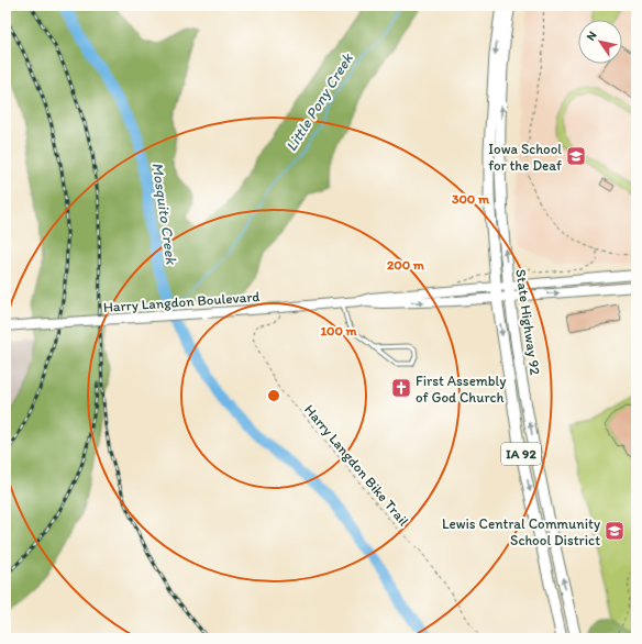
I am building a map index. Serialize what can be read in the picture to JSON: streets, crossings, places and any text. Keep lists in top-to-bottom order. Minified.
{"streets":{"main road":["Harry Langdon Boulevard","State Highway 92","IA 92"],"path":["Harry Langdon Bike Trail"]},"crossings":[["Harry Langdon Boulevard","State Highway 92"],["Harry Langdon Boulevard","Harry Langdon Bike Trail"]],"water":["Little Pony Creek","Mosquito Creek"],"places":{"school or university":["Iowa School for the Deaf","Lewis Central Community School District"],"church":["First Assembly of God Church"]},"north":"top left","rings":["300 m","200 m","100 m"]}
